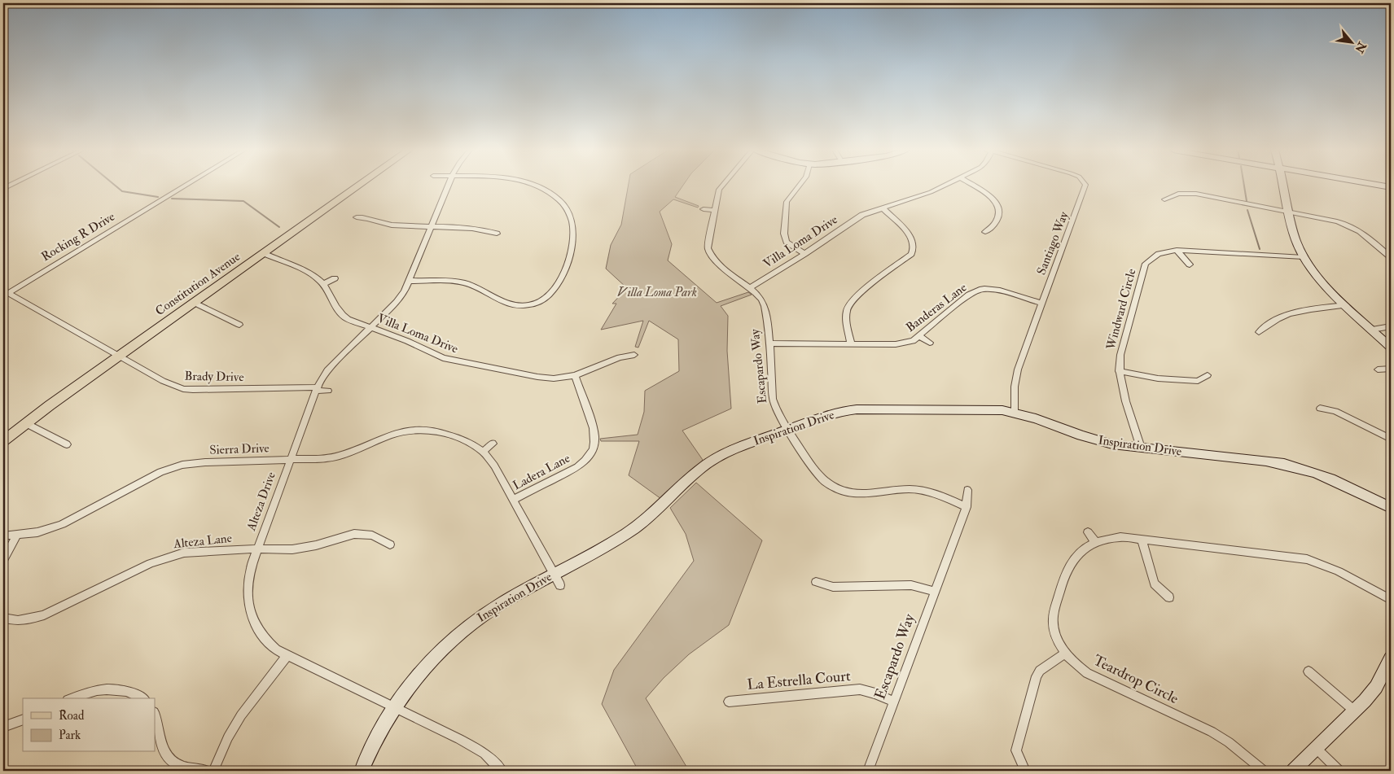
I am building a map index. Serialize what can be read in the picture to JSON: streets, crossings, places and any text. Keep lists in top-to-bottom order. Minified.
{"streets":{"main road":["Constitution Avenue"],"street":["Rocking R Drive","Villa Loma Drive","Santiago Way","Banderas Lane","Windward Circle","Escapardo Way","Brady Drive","Inspiration Drive","Sierra Drive","Ladera Lane","Alteza Drive","Alteza Lane","Teardrop Circle","La Estrella Court"]},"crossings":[["Villa Loma Drive","Constitution Avenue"],["Villa Loma Drive","Escapardo Way"],["Villa Loma Drive","Ladera Lane"],["Villa Loma Drive","Alteza Drive"],["Santiago Way","Banderas Lane"],["Santiago Way","Inspiration Drive"],["Constitution Avenue","Brady Drive"],["Banderas Lane","Escapardo Way"],["Windward Circle","Inspiration Drive"],["Escapardo Way","Inspiration Drive"],["Escapardo Way","La Estrella Court"],["Brady Drive","Alteza Drive"],["Inspiration Drive","Sierra Drive"],["Inspiration Drive","Alteza Drive"],["Sierra Drive","Ladera Lane"],["Sierra Drive","Alteza Drive"],["Alteza Drive","Alteza Lane"]],"parks":["Villa Loma Park"],"legend":["Road","Park"],"north":"bottom right"}
